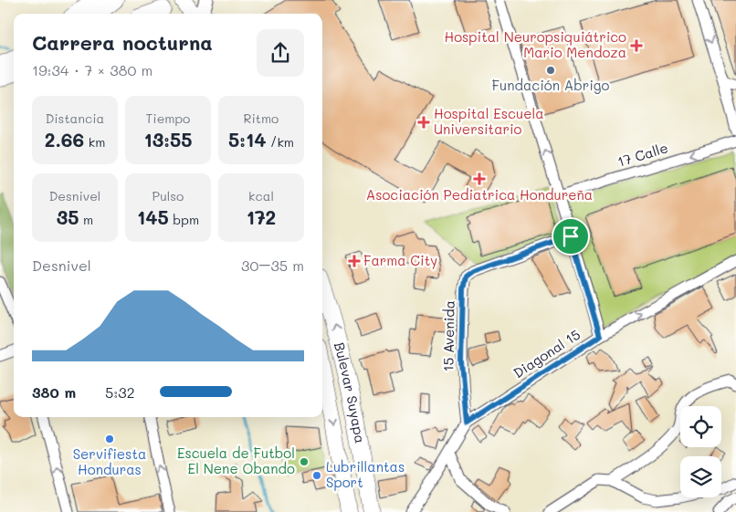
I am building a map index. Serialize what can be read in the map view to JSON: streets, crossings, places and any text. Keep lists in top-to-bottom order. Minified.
{"streets":{"main road":["Bulevar Suyapa"],"street":["17 Calle","15 Avenida","Diagonal 15"]},"crossings":[["15 Avenida","Diagonal 15"]],"one_way":["17 Calle","Diagonal 15"],"places":{"health":["Hospital Neuropsiquiátrico Mario Mendoza","Hospital Escuela Universitario","Asociación Pediatrica Hondureña","Farma City"],"other":["Fundación Abrigo","Servifiesta Honduras","Escuela de Futbol El Nene Obando","Lubrillantas Sport"]},"page":{"heading":["Carrera nocturna","19:34 · 7 × 380 m"],"stats":[["Distancia","2.66 km"],["Tiempo","13:55"],["Ritmo","5:14 /km"],["Desnivel","35 m"],["Pulso","145 bpm"],["kcal","172"]],"chart":["Desnivel","30–35 m"],"list":[{"name":"380 m","note":"5:32"}]}}
